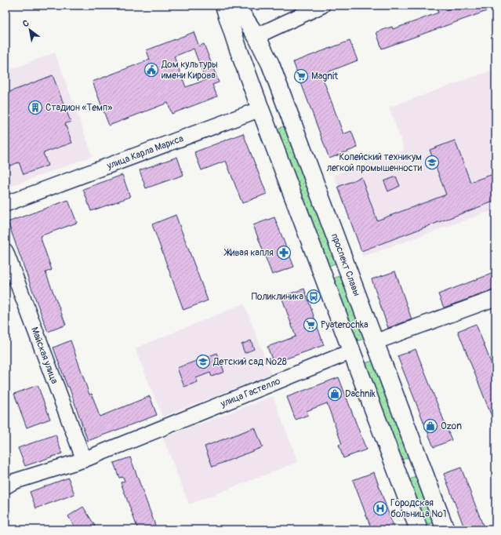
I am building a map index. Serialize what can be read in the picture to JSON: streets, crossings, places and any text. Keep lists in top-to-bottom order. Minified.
{"streets":{"main road":["улица Карла Маркса","проспект Славы","улица Гастелло"],"street":["Майская улица"]},"crossings":[["улица Карла Маркса","проспект Славы"],["проспект Славы","улица Гастелло"],["Майская улица","улица Гастелло"]],"places":{"public building":["Дом культуры имени Кирова"],"supermarket":["Magnit","Pyaterochka"],"building":["Стадион «Темп»"],"school or university":["Копейский техникум легкой промышенности","Детский сад №28"],"pharmacy":["Живая капля"],"bus stop":["Поликлиника"],"shop":["Dachnik","Ozon"],"hospital":["Городская больница №1"]},"north":"top left"}
